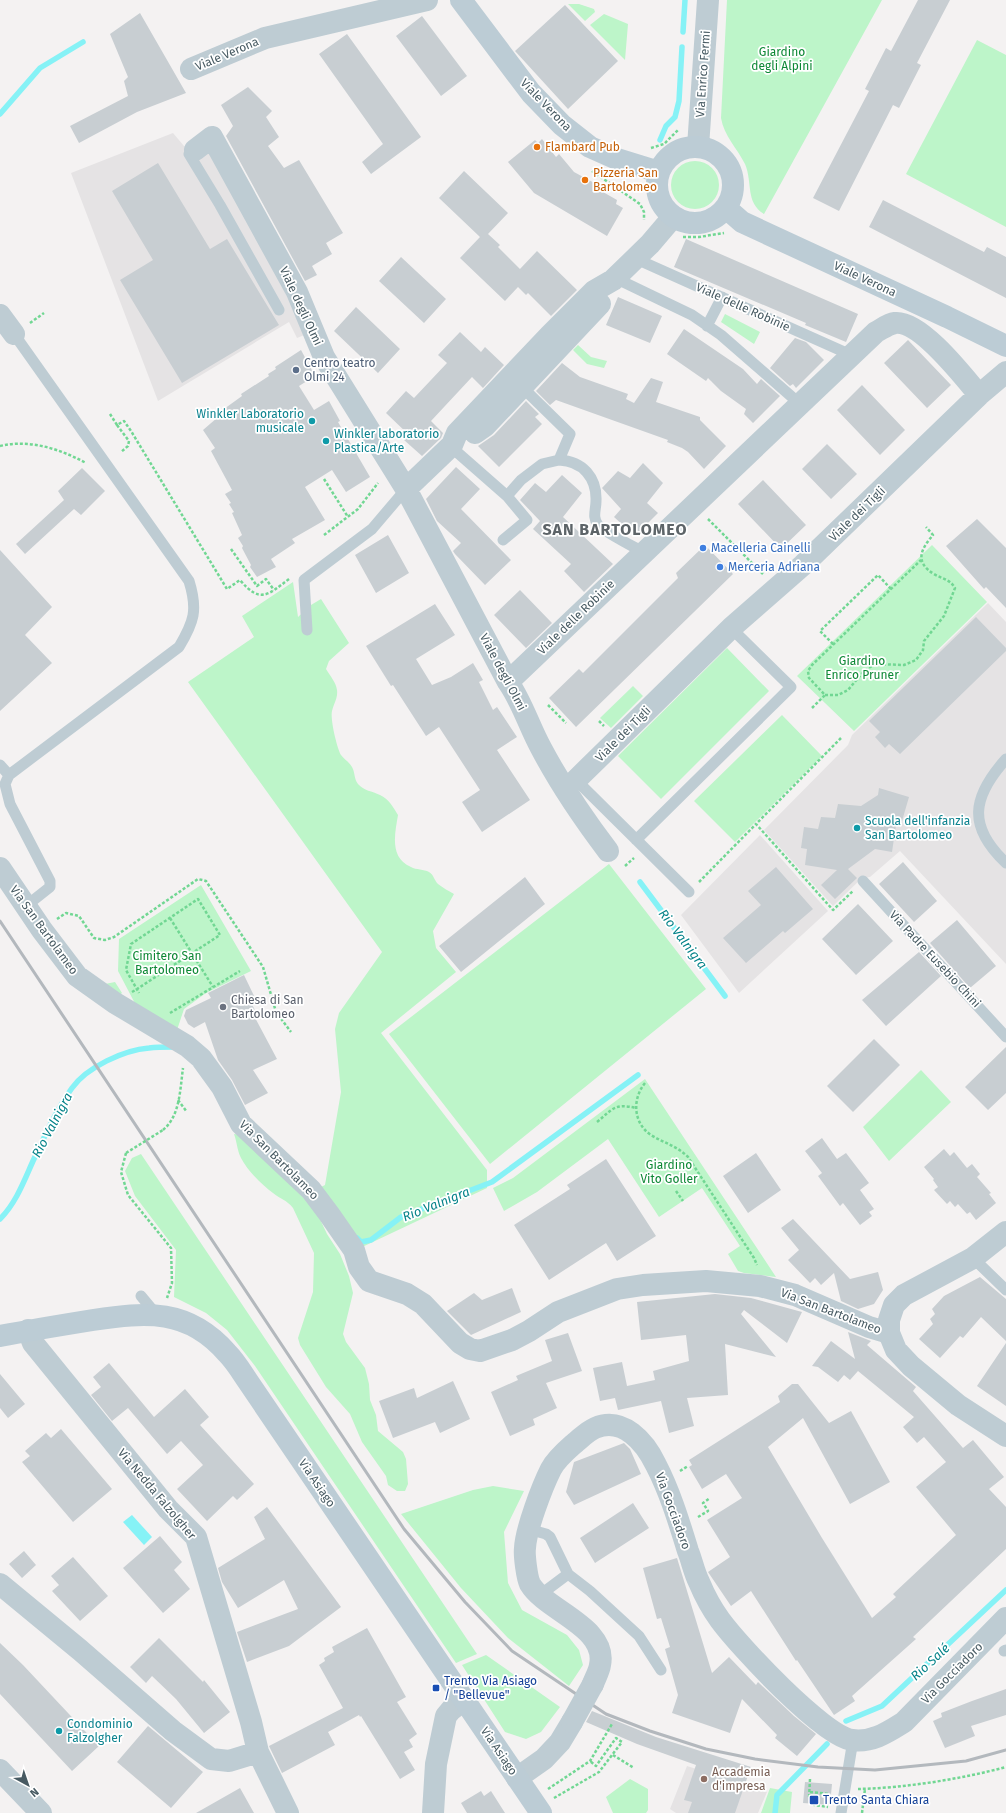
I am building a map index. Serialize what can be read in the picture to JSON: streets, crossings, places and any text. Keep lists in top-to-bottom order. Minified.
{"streets":{"main road":["Viale Verona","Via Asiago"],"street":["Via Enrico Fermi","Viale degli Olmi","Viale delle Robinie","Viale dei Tigli","Via San Bartolameo","Via Nedda Falzolgher","Via Gocciadoro"],"lane":["Via Padre Eusebio Chini"]},"crossings":[["Viale Verona","Via Enrico Fermi"],["Viale degli Olmi","Viale delle Robinie"],["Viale delle Robinie","Viale dei Tigli"],["Via Asiago","Via Nedda Falzolgher"],["Via Asiago","Via Gocciadoro"]],"districts":["SAN BARTOLOMEO"],"water":["Rio Valnigra","Rio Salé"],"parks":["Giardino degli Alpini","Giardino Enrico Pruner","Cimitero San Bartolomeo","Giardino Vito Goller"],"places":{"other":["Flambard Pub","Pizzeria San Bartolomeo","Centro teatro Olmi 24","Winkler Laboratorio musicale","Winkler laboratorio Plastica/Arte","Macelleria Cainelli","Merceria Adriana","Scuola dell'infanzia San Bartolomeo","Chiesa di San Bartolomeo","Condominio Falzolgher","Accademia d'impresa"],"transit":["Trento Via Asiago / \"Bellevue\"","Trento Santa Chiara"]},"north":"bottom right"}
